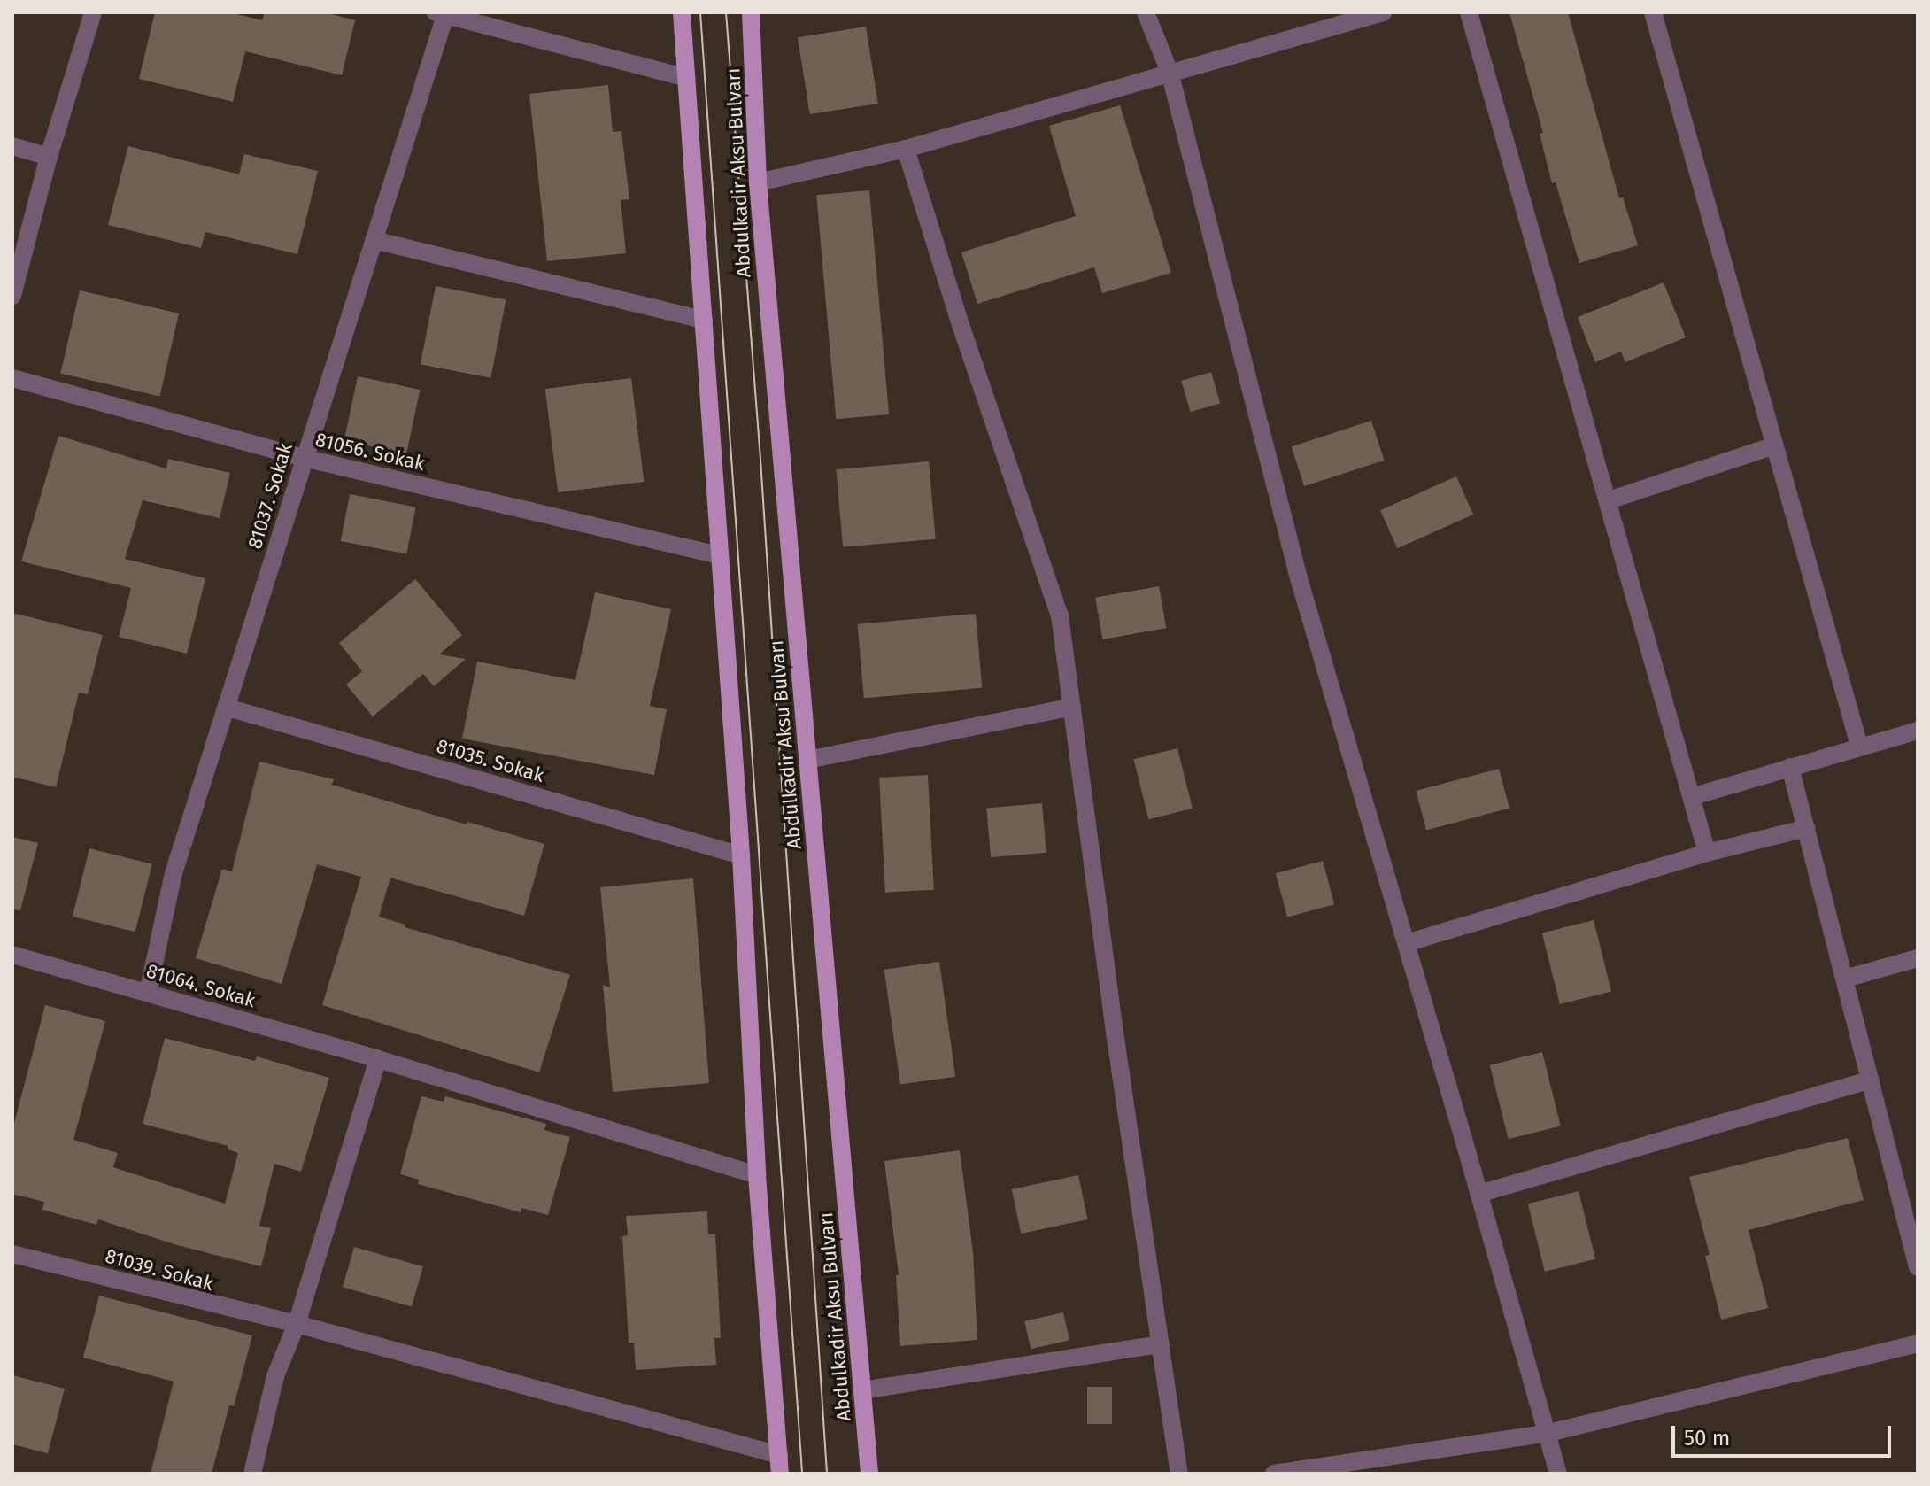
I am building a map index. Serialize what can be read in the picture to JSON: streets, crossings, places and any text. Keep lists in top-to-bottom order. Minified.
{"streets":{"main road":["Abdulkadir Aksu Bulvarı"],"street":["81056. Sokak","81037. Sokak","81035. Sokak","81064. Sokak","81039. Sokak"]},"crossings":[["81056. Sokak","81037. Sokak"],["81037. Sokak","81035. Sokak"],["81037. Sokak","81064. Sokak"]],"scale_bar":"50 m"}
